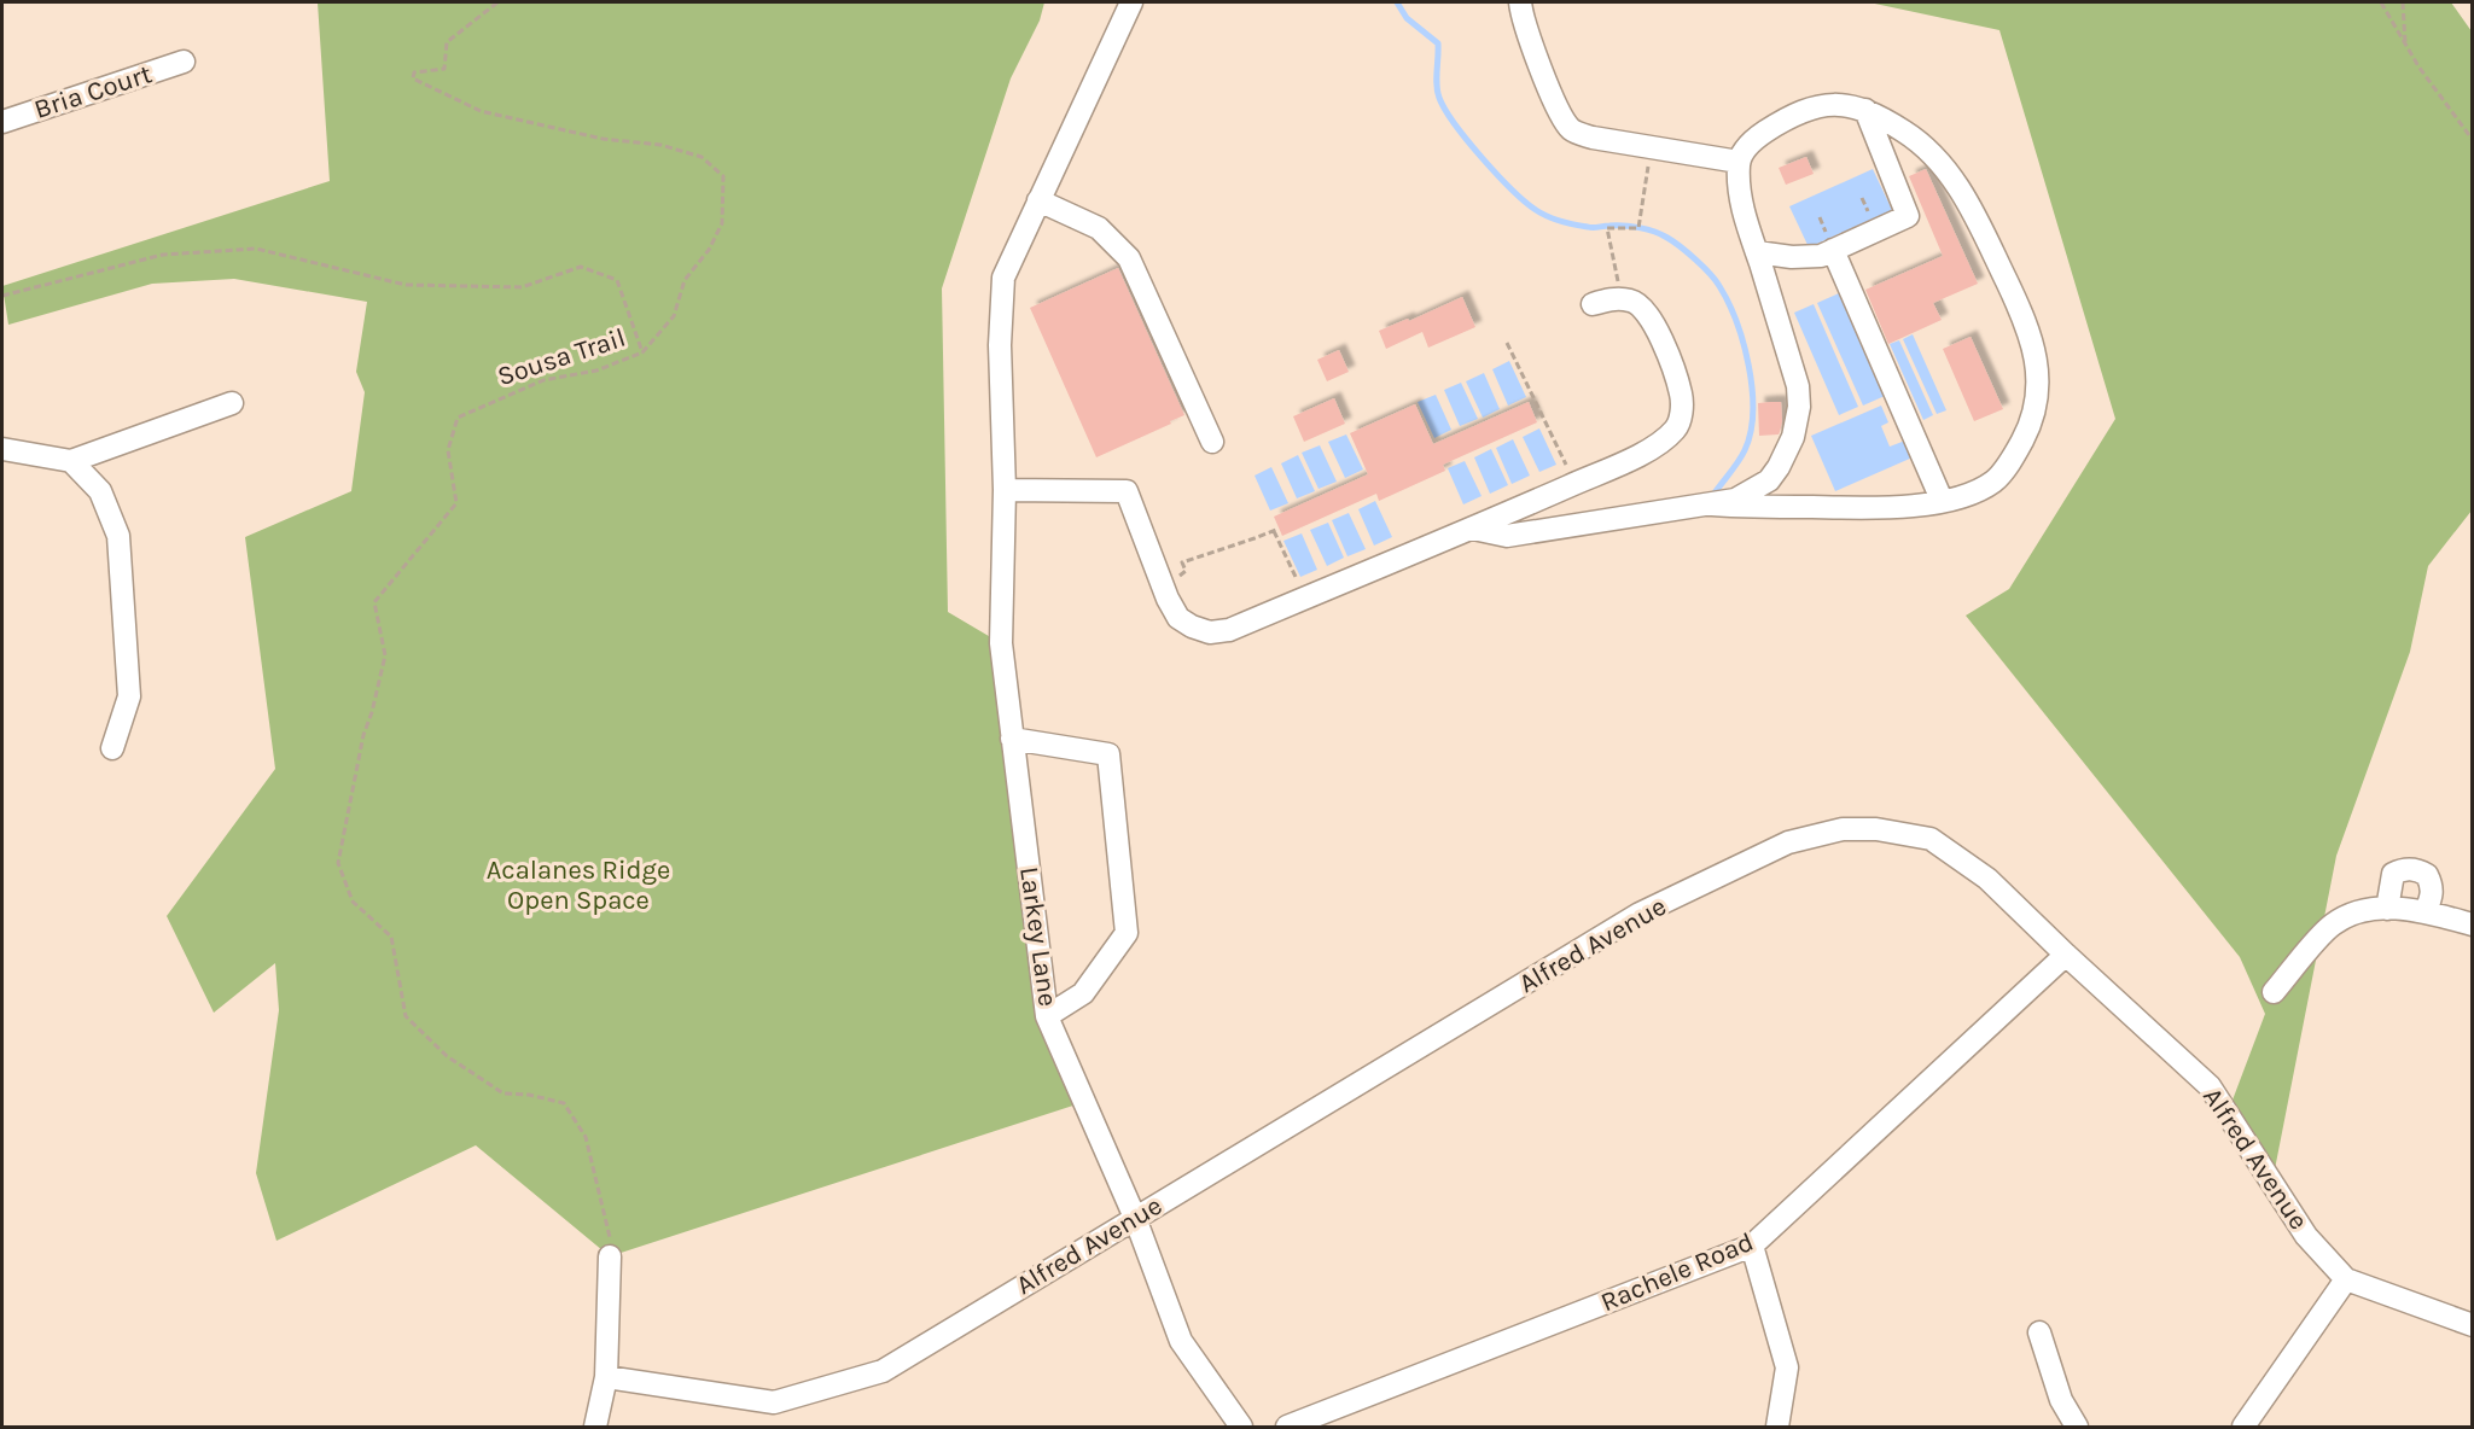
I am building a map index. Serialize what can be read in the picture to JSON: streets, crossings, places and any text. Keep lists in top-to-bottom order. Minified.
{"streets":{"street":["Bria Court","Larkey Lane","Alfred Avenue","Rachele Road"],"path":["Sousa Trail"]},"crossings":[["Larkey Lane","Alfred Avenue"],["Alfred Avenue","Rachele Road"]],"parks":["Acalanes Ridge Open Space"]}
